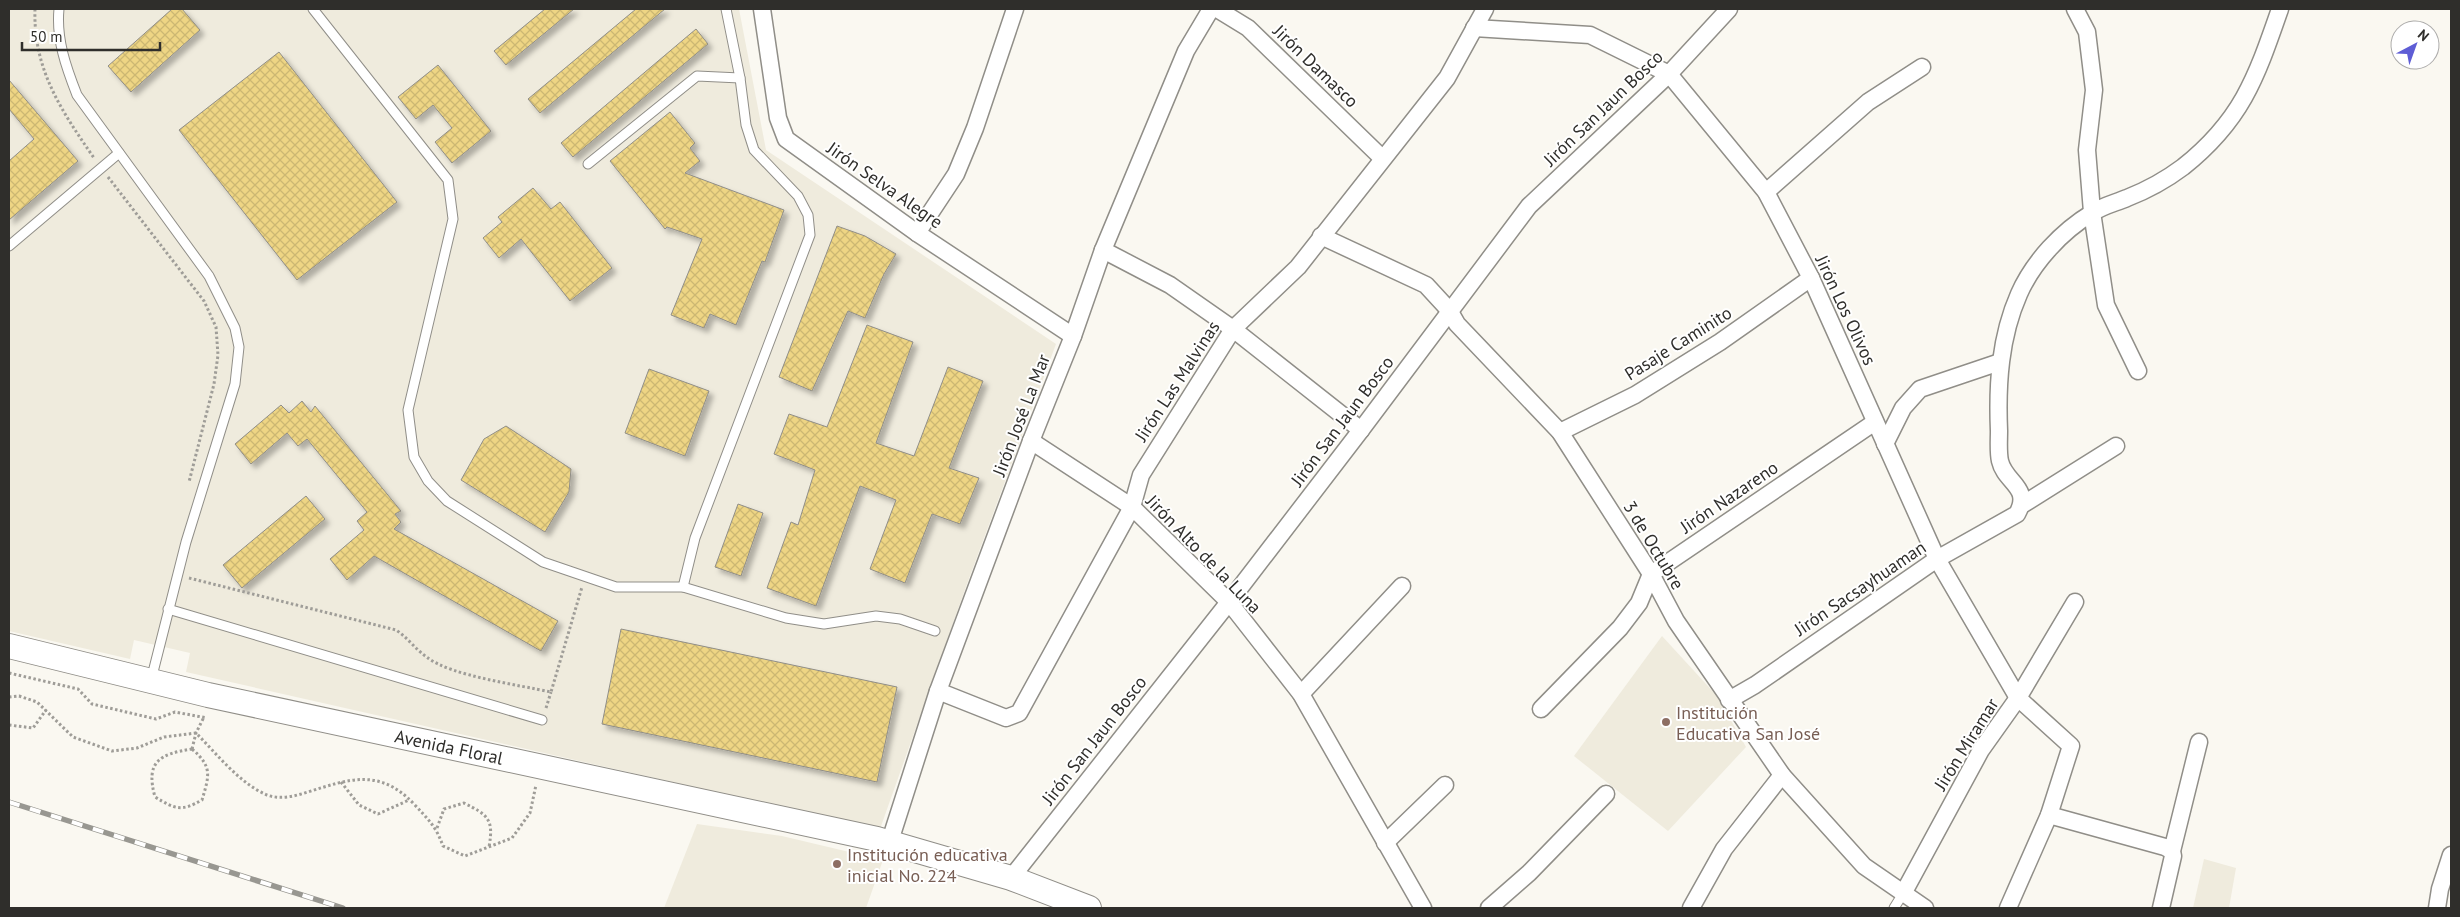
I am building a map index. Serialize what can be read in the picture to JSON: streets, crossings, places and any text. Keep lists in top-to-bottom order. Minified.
{"streets":{"street":["Jirón Damasco","Jirón San Jaun Bosco","Jirón Selva Alegre","Jirón Los Olivos","Pasaje Caminito","Jirón Las Malvinas","Jirón José La Mar","Jirón Nazareno","3 de Octubre","Jirón Alto de la Luna","Jirón Sacsayhuaman","Jirón Miramar","Avenida Floral"]},"crossings":[["Jirón Damasco","Jirón Las Malvinas"],["Jirón San Jaun Bosco","Jirón Los Olivos"],["Jirón San Jaun Bosco","3 de Octubre"],["Jirón San Jaun Bosco","Jirón Alto de la Luna"],["Jirón San Jaun Bosco","Avenida Floral"],["Jirón Selva Alegre","Jirón José La Mar"],["Jirón Los Olivos","Pasaje Caminito"],["Jirón Los Olivos","Jirón Las Malvinas"],["Jirón Los Olivos","Jirón Nazareno"],["Jirón Los Olivos","Jirón Sacsayhuaman"],["Jirón Los Olivos","Jirón Miramar"],["Pasaje Caminito","3 de Octubre"],["Jirón Las Malvinas","Jirón José La Mar"],["Jirón Las Malvinas","3 de Octubre"],["Jirón Las Malvinas","Jirón Alto de la Luna"],["Jirón José La Mar","Jirón Alto de la Luna"],["Jirón José La Mar","Avenida Floral"],["Jirón Nazareno","3 de Octubre"],["3 de Octubre","Jirón Sacsayhuaman"],["3 de Octubre","Jirón Miramar"]],"places":["Institución Educativa San José","Institución educativa inicial No. 224"],"scale_bar":"50 m","north":"top right"}
